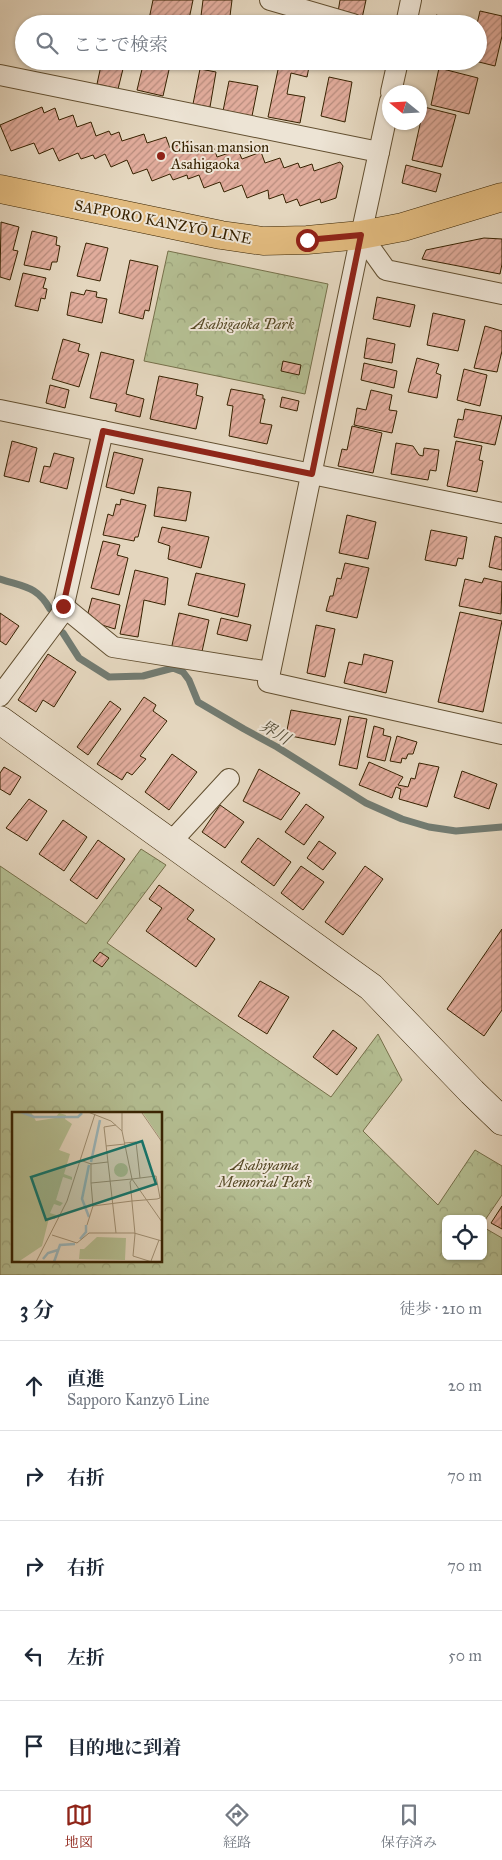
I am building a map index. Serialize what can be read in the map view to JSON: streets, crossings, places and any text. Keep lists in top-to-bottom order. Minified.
{"streets":{"main road":["SAPPORO KANZYŌ LINE"]},"water":["界川"],"parks":["Asahigaoka Park","Asahiyama Memorial Park"],"places":["Chisan mansion Asahigaoka"],"north":"left","page":{"search":"ここで検索","heading":["3 分","徒歩 · 210 m"],"list":[["直進","Sapporo Kanzyō Line","20 m"],["右折","70 m"],["右折","70 m"],["左折","50 m"],"目的地に到着"],"nav":["地図","経路","保存済み"]}}
